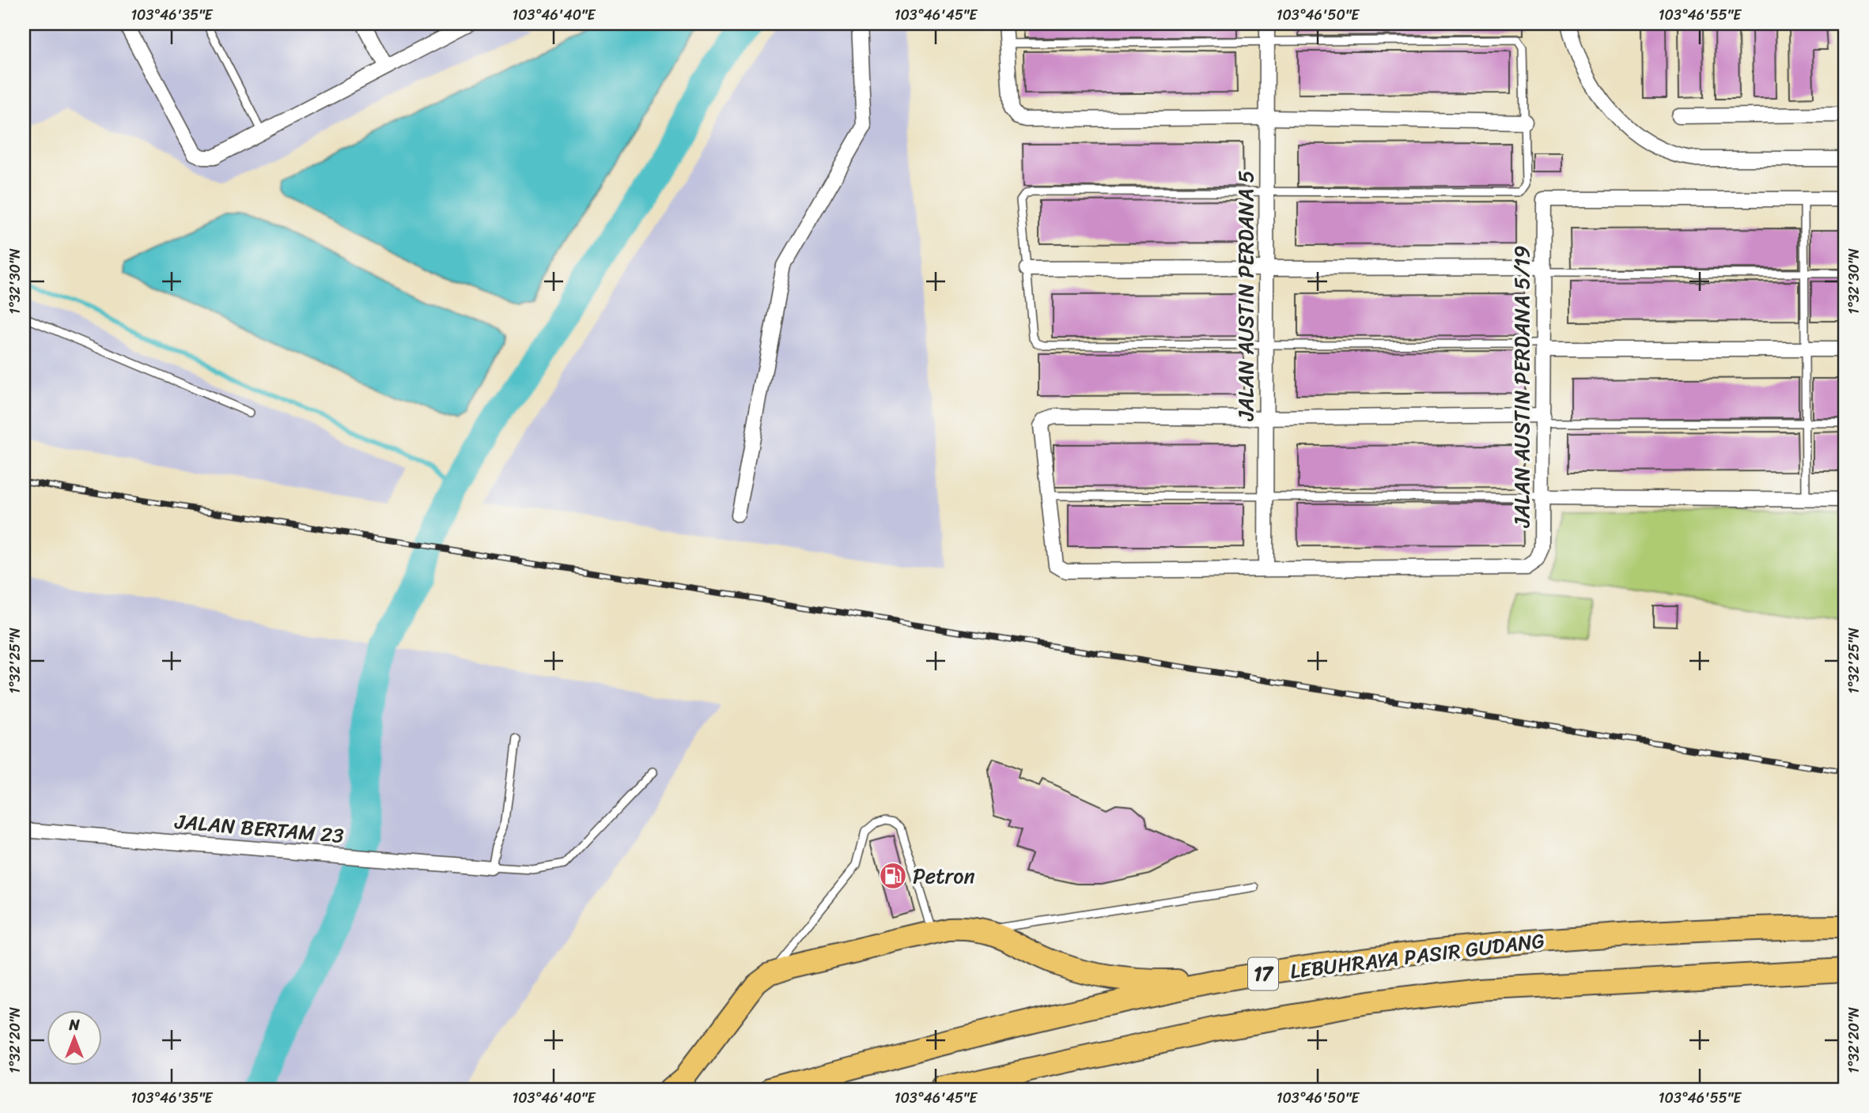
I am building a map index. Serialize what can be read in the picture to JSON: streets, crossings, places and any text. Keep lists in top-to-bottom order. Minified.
{"streets":{"highway":["LEBUHRAYA PASIR GUDANG","17"],"street":["JALAN AUSTIN PERDANA 5","JALAN AUSTIN PERDANA 5/19","JALAN BERTAM 23"]},"crossings":[["JALAN AUSTIN PERDANA 5","JALAN AUSTIN PERDANA 5/19"]],"places":{"fuel station":["Petron"]},"north":"top","coordinates":["103°46'35\"E","103°46'40\"E","103°46'45\"E","103°46'50\"E","103°46'55\"E","1°32'30\"N","1°32'25\"N","1°32'20\"N"]}
